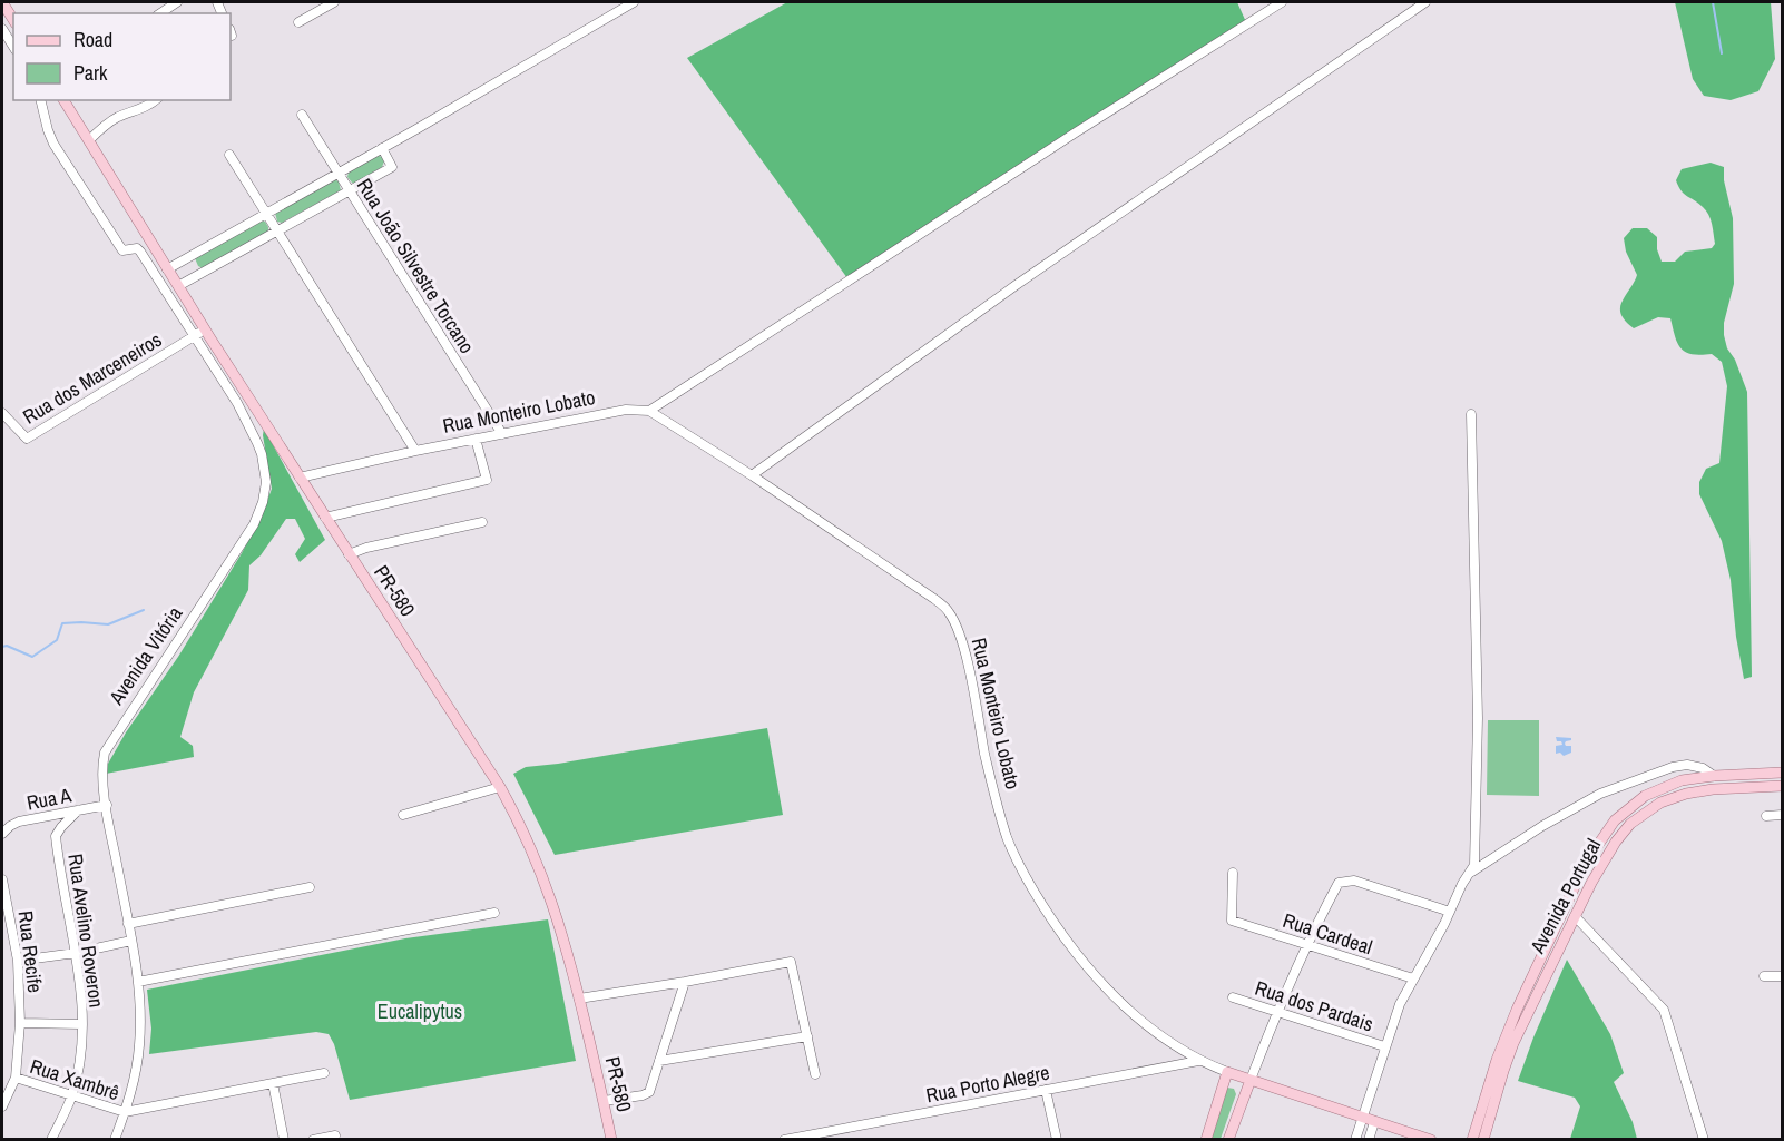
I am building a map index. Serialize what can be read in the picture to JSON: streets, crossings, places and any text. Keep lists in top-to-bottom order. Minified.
{"streets":{"main road":["Rua Monteiro Lobato","PR-580","Avenida Portugal"],"street":["Rua João Silvestre Torcano","Rua dos Marceneiros","Avenida Vitória","Rua A","Rua Avelino Roveron","Rua Cardeal","Rua Recife","Rua dos Pardais","Rua Xambrê","Rua Porto Alegre"]},"crossings":[["Rua João Silvestre Torcano","Rua Monteiro Lobato"],["Rua dos Marceneiros","PR-580"],["Rua dos Marceneiros","Avenida Vitória"],["Rua Monteiro Lobato","PR-580"],["Rua Monteiro Lobato","Rua Porto Alegre"],["Avenida Vitória","Rua A"],["Avenida Vitória","Rua Xambrê"],["Rua A","Rua Avelino Roveron"],["Rua Avelino Roveron","Rua Xambrê"],["Rua Recife","Rua Xambrê"]],"parks":["Eucalipytus"],"legend":["Road","Park"]}
